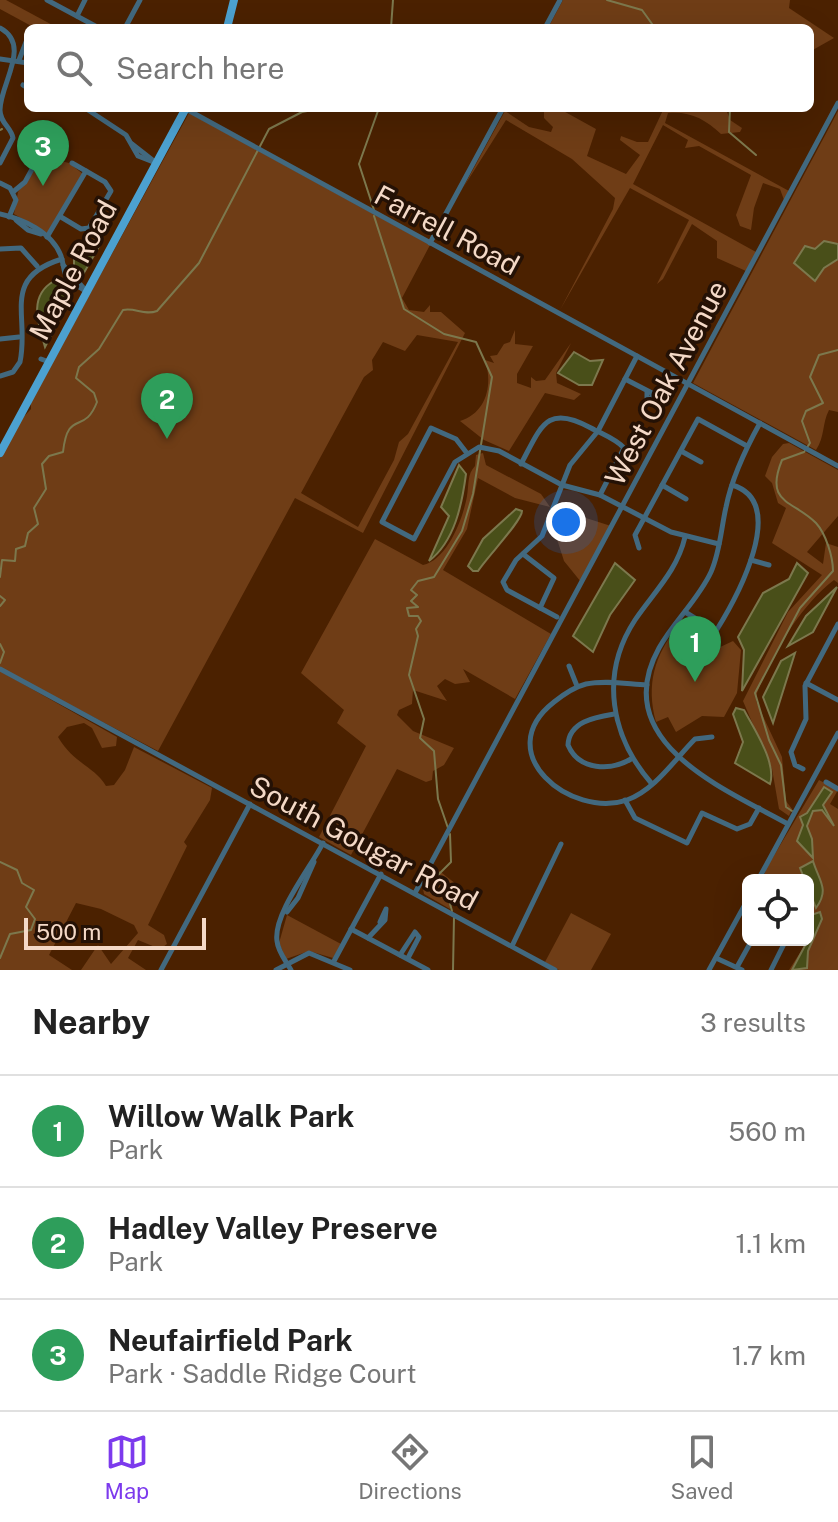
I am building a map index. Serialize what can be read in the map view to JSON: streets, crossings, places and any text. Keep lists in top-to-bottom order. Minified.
{"streets":{"main road":["Maple Road"],"street":["Farrell Road","West Oak Avenue","South Gougar Road"]},"crossings":[["Farrell Road","West Oak Avenue"],["West Oak Avenue","South Gougar Road"]],"scale_bar":"500 m","page":{"search":"Search here","pins":["3","2","1"],"scale":"500 m","heading":["Nearby","3 results"],"list":[{"mark":"1","name":"Willow Walk Park","note":"Park","value":"560 m"},{"mark":"2","name":"Hadley Valley Preserve","note":"Park","value":"1.1 km"},{"mark":"3","name":"Neufairfield Park","note":"Park · Saddle Ridge Court","value":"1.7 km"}],"nav":["Map","Directions","Saved"]}}
